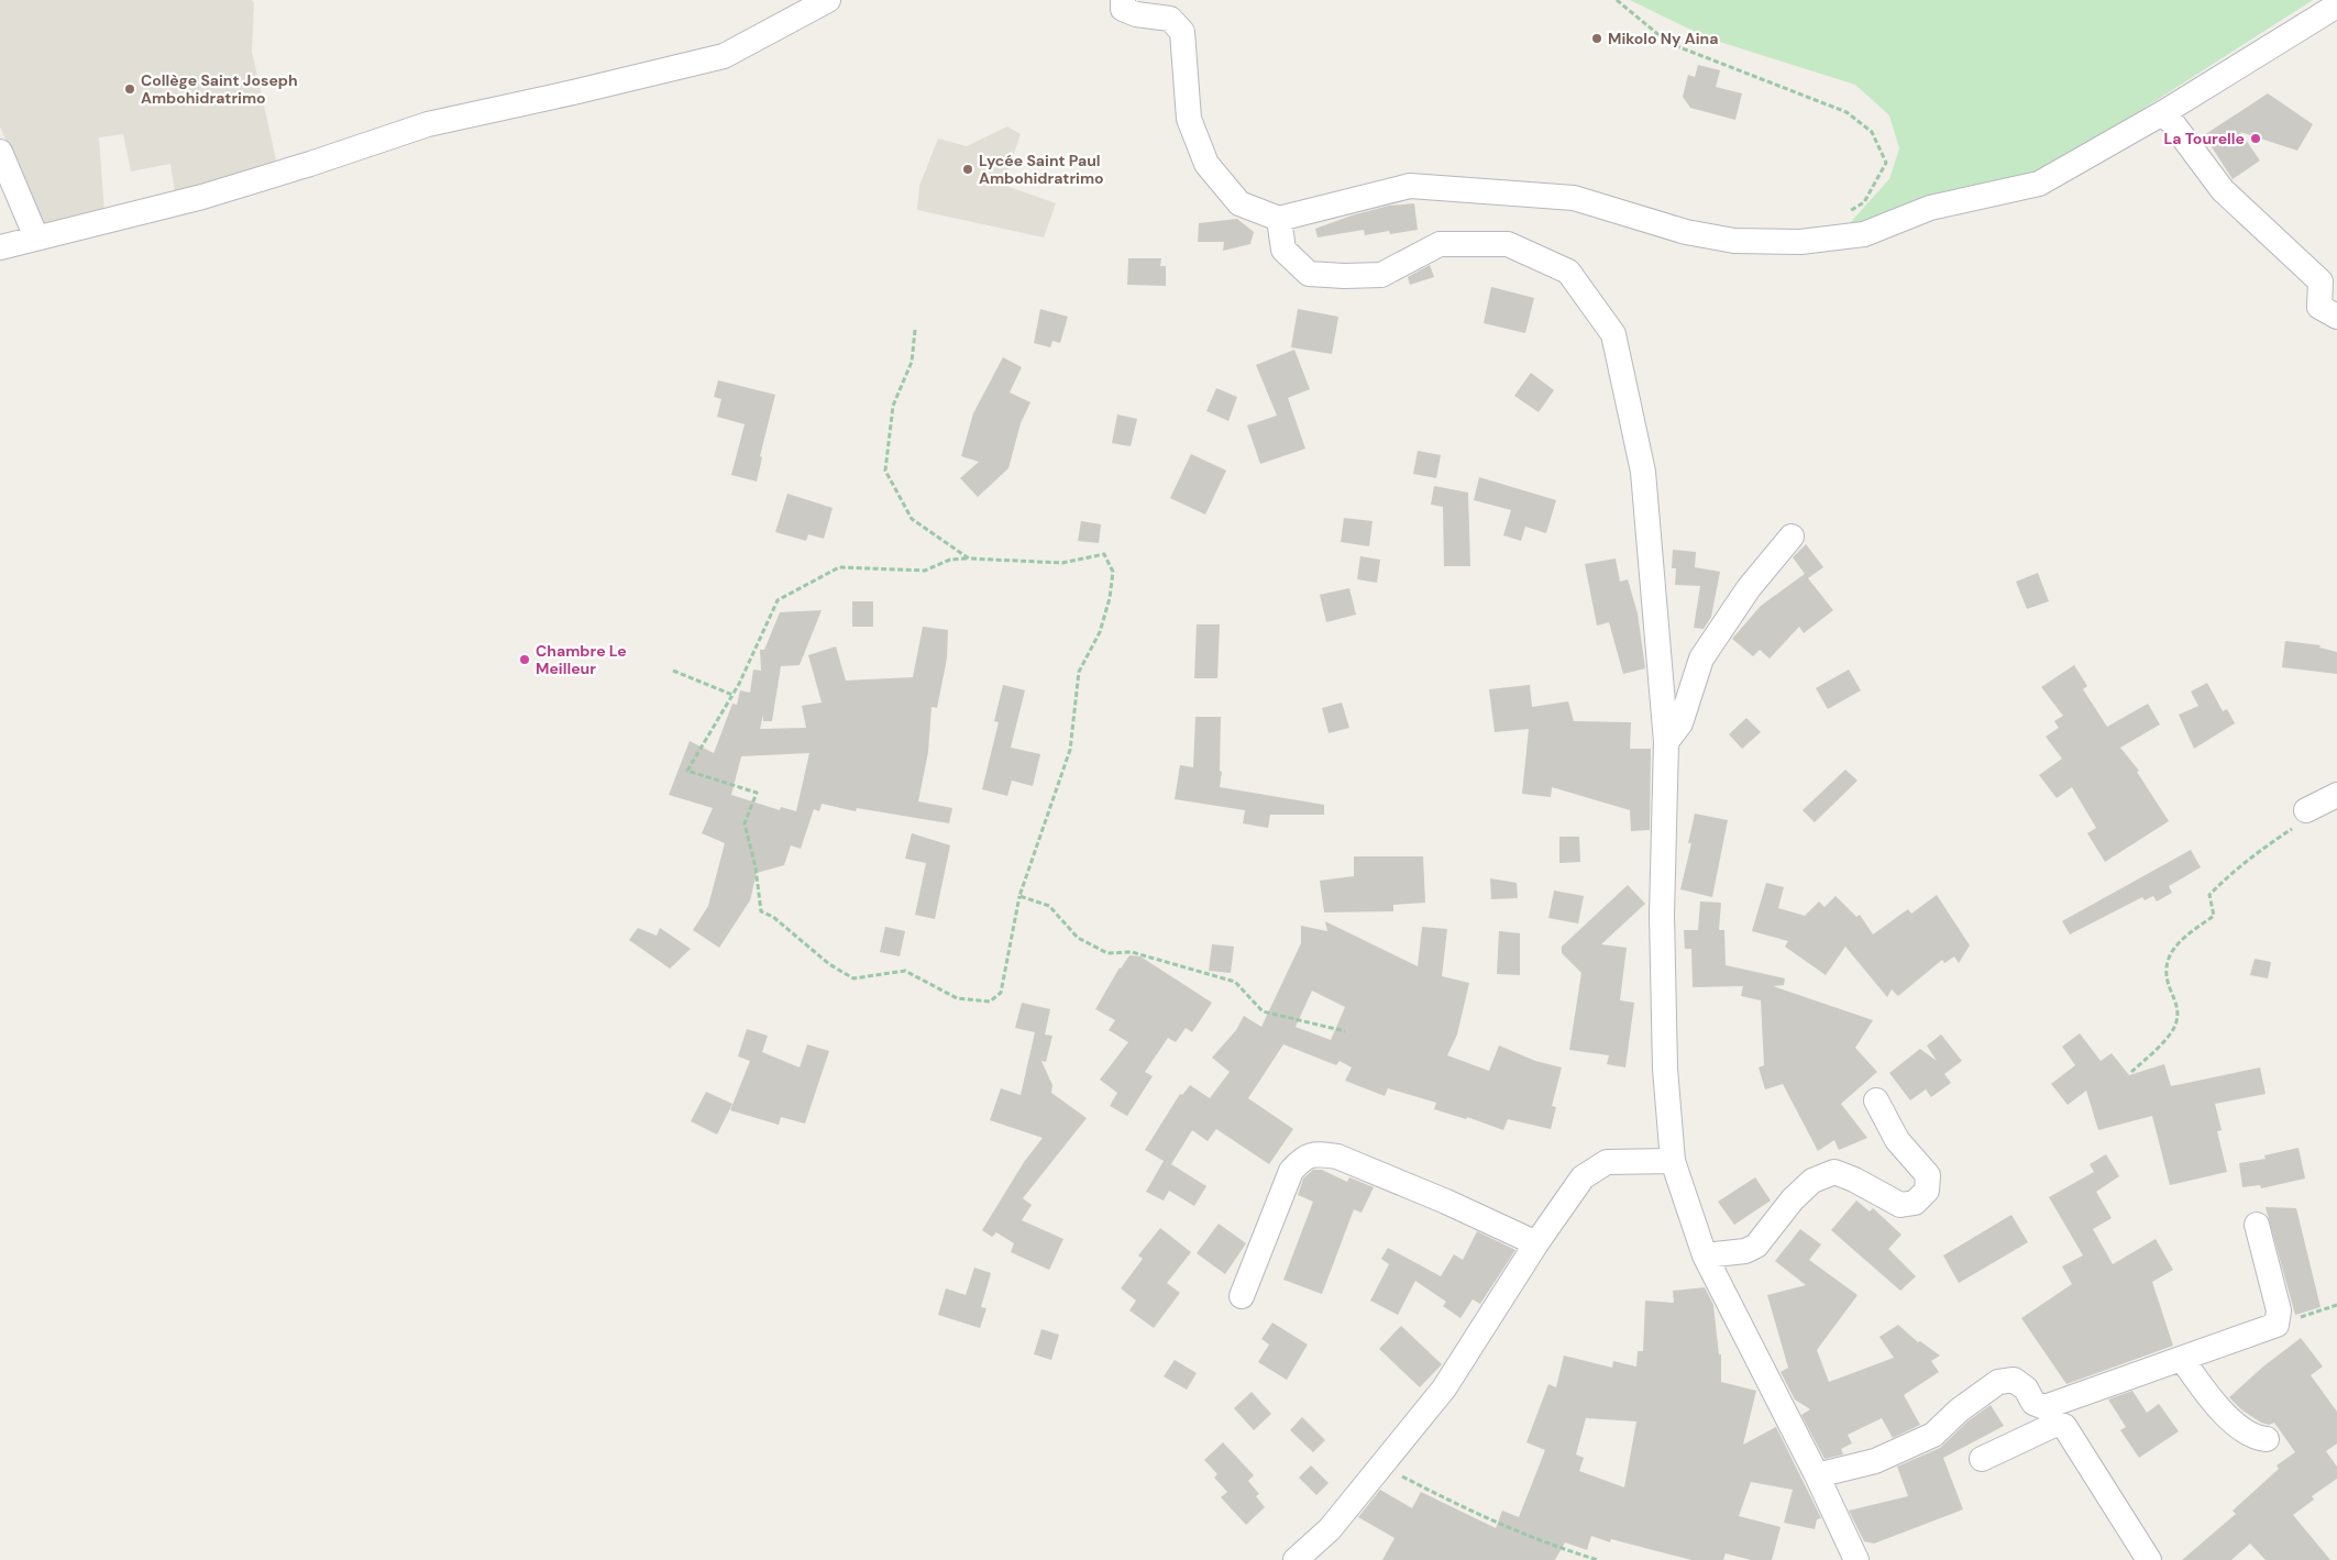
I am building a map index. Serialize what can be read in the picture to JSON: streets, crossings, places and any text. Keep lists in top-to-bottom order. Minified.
{"places":["Mikolo Ny Aina","Collège Saint Joseph Ambohidratrimo","La Tourelle","Lycée Saint Paul Ambohidratrimo","Chambre Le Meilleur"]}
